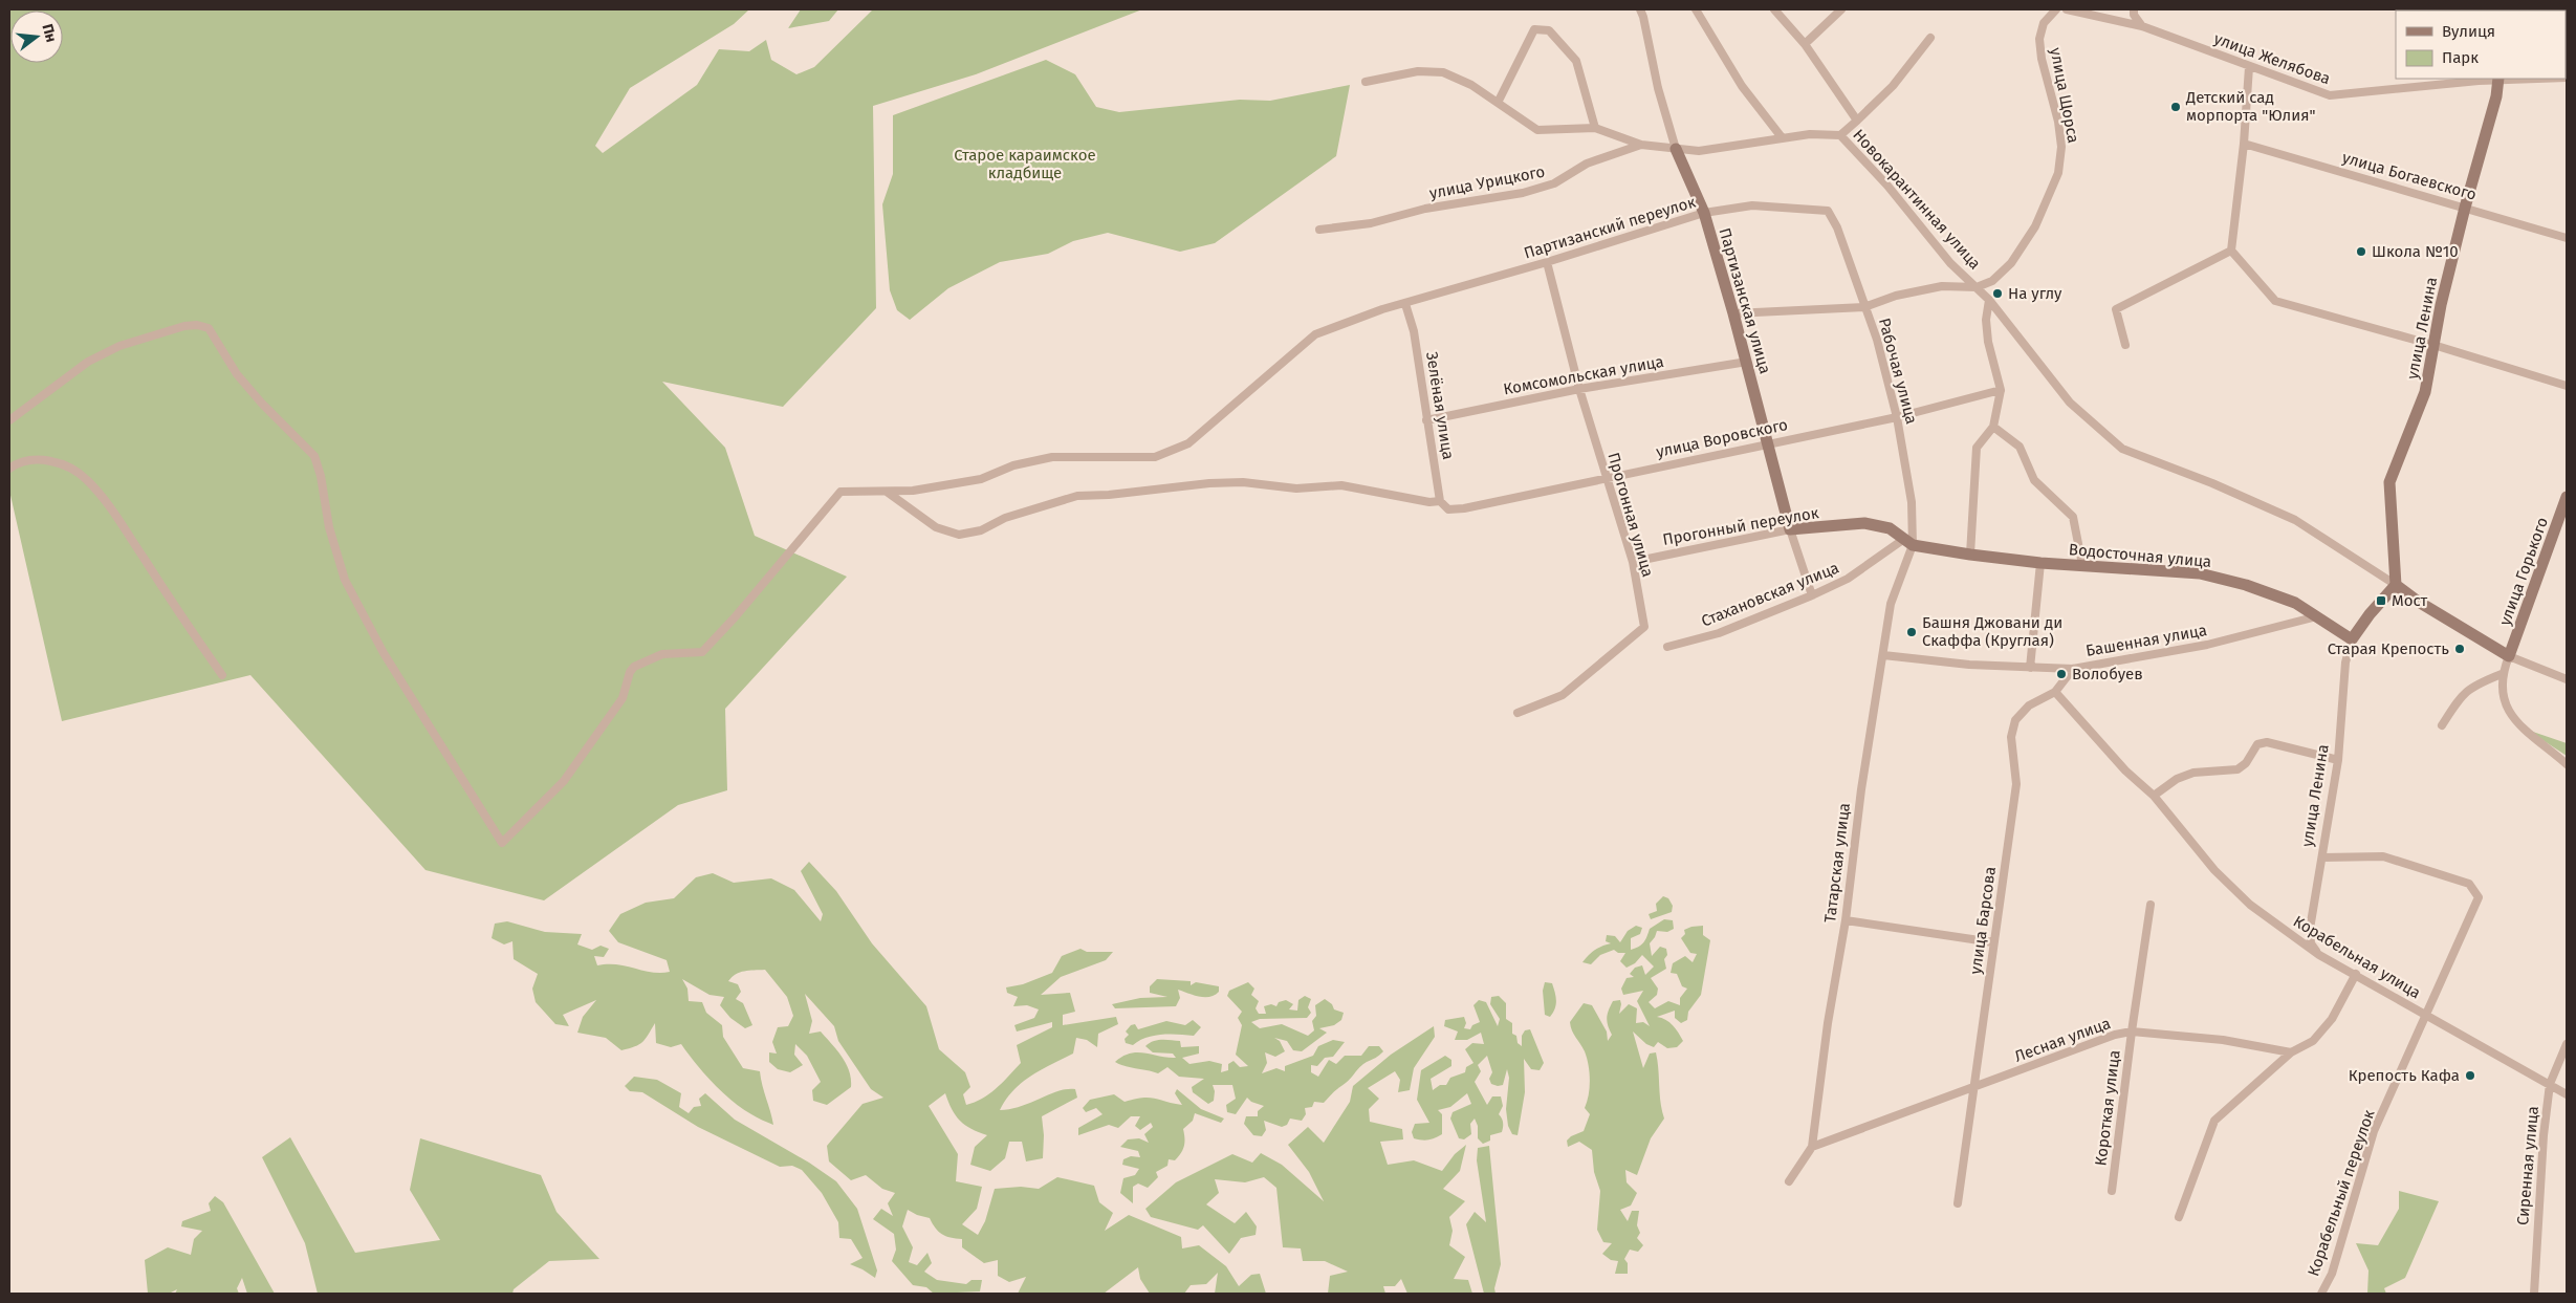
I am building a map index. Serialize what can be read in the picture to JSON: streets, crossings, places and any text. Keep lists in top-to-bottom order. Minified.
{"streets":{"street":["улица Желябова","улица Щорса","улица Богаевского","улица Урицкого","Новокарантинная улица","Партизанский переулок","Партизанская улица","улица Ленина","Рабочая улица","Комсомольская улица","Зелёная улица","улица Воровского","Прогонная улица","Прогонный переулок","Водосточная улица","улица Горького","Стахановская улица","Башенная улица","Татарская улица","улица Барсова","Корабельная улица","Лесная улица","Короткая улица","Сиренная улица","Корабельный переулок"]},"crossings":[["улица Желябова","улица Ленина"],["улица Щорса","Новокарантинная улица"],["улица Богаевского","улица Ленина"],["улица Урицкого","Новокарантинная улица"],["улица Урицкого","Партизанская улица"],["Новокарантинная улица","улица Ленина"],["Партизанский переулок","Партизанская улица"],["Партизанский переулок","Рабочая улица"],["Партизанский переулок","Зелёная улица"],["Партизанский переулок","Прогонная улица"],["Партизанская улица","Комсомольская улица"],["Партизанская улица","улица Воровского"],["Партизанская улица","Прогонный переулок"],["Партизанская улица","Стахановская улица"],["улица Ленина","Водосточная улица"],["улица Ленина","Корабельная улица"],["улица Ленина","Корабельный переулок"],["Рабочая улица","улица Воровского"],["Рабочая улица","Прогонный переулок"],["Рабочая улица","Водосточная улица"],["Рабочая улица","Стахановская улица"],["Рабочая улица","Татарская улица"],["Комсомольская улица","Зелёная улица"],["Комсомольская улица","Прогонная улица"],["Зелёная улица","улица Воровского"],["улица Воровского","Прогонная улица"],["Прогонная улица","Прогонный переулок"],["Прогонный переулок","Водосточная улица"],["Прогонный переулок","Стахановская улица"],["Прогонный переулок","Татарская улица"],["Водосточная улица","Стахановская улица"],["Водосточная улица","Башенная улица"],["Водосточная улица","Татарская улица"],["Стахановская улица","Татарская улица"],["Башенная улица","Татарская улица"],["Башенная улица","улица Барсова"],["Татарская улица","Лесная улица"],["улица Барсова","Корабельная улица"],["улица Барсова","Лесная улица"],["Корабельная улица","Сиренная улица"],["Корабельная улица","Корабельный переулок"],["Лесная улица","Короткая улица"]],"parks":["Старое караимское кладбище"],"places":{"other":["Детский сад морпорта \"Юлия\"","Школа №10","На углу","Башня Джовани ди Скаффа (Круглая)","Старая Крепость","Волобуев","Крепость Кафа"],"transit":["Мост"]},"legend":["Вулиця","Парк"],"north":"right"}
